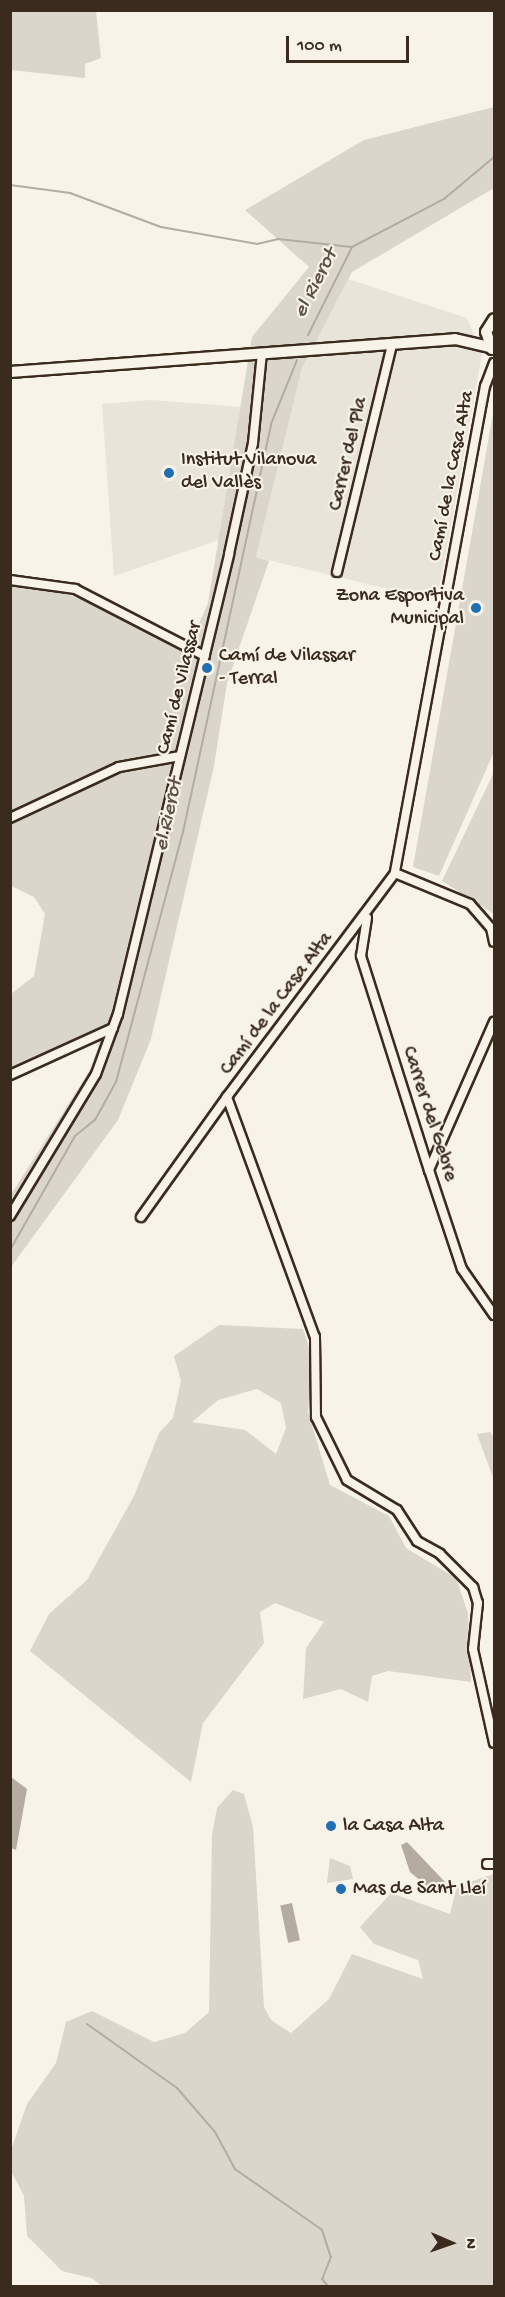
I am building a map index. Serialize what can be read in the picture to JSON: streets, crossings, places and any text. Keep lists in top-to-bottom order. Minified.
{"streets":{"street":["Carrer del Pla","Camí de la Casa Alta","Camí de Vilassar","Carrer del Gebre"]},"crossings":[["Camí de la Casa Alta","Carrer del Gebre"]],"water":["el Rierot"],"places":["Institut Vilanova del Vallès","Zona Esportiva Municipal","Camí de Vilassar - Terral","la Casa Alta","Mas de Sant Lleí"],"scale_bar":"100 m","north":"right"}
